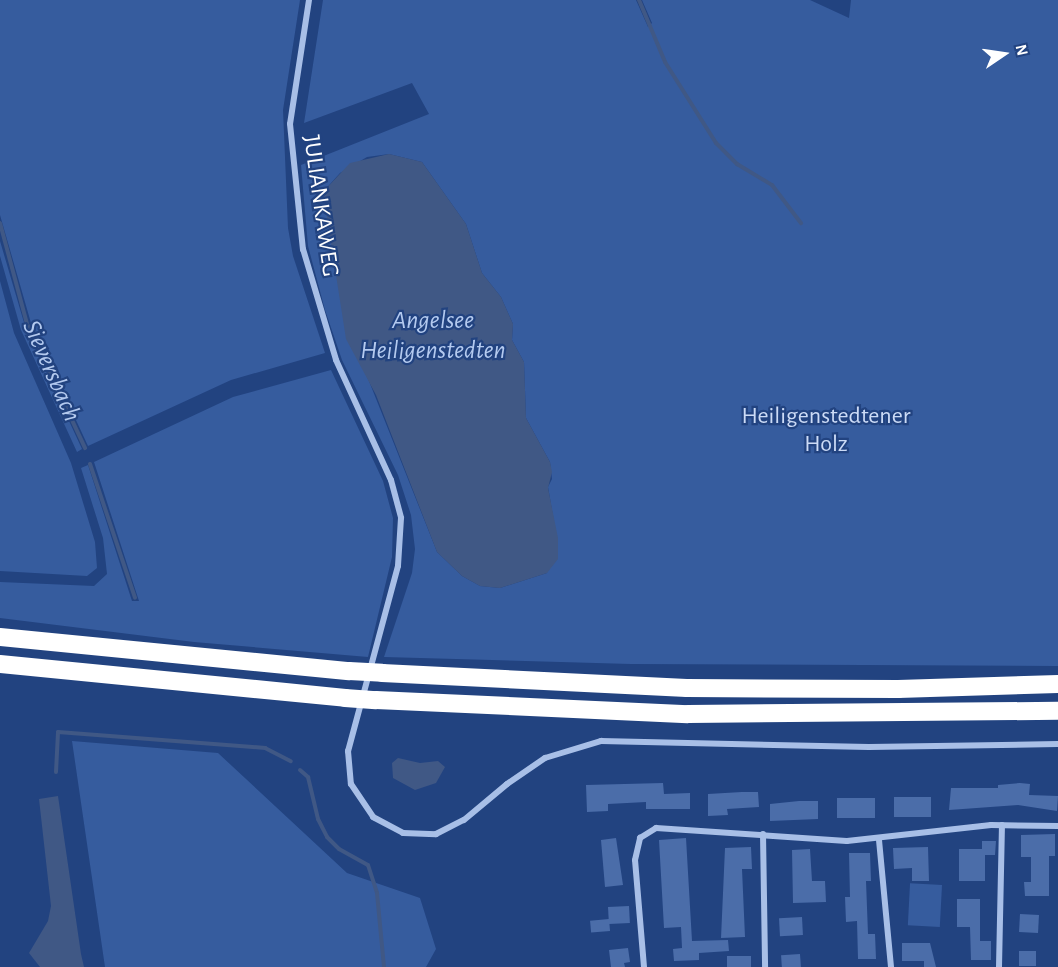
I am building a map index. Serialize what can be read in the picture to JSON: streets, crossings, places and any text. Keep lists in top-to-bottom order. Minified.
{"streets":{"street":["JULIANKAWEG"]},"water":["Angelsee Heiligenstedten","Sieversbach"],"parks":["Heiligenstedtener Holz"],"north":"right"}
